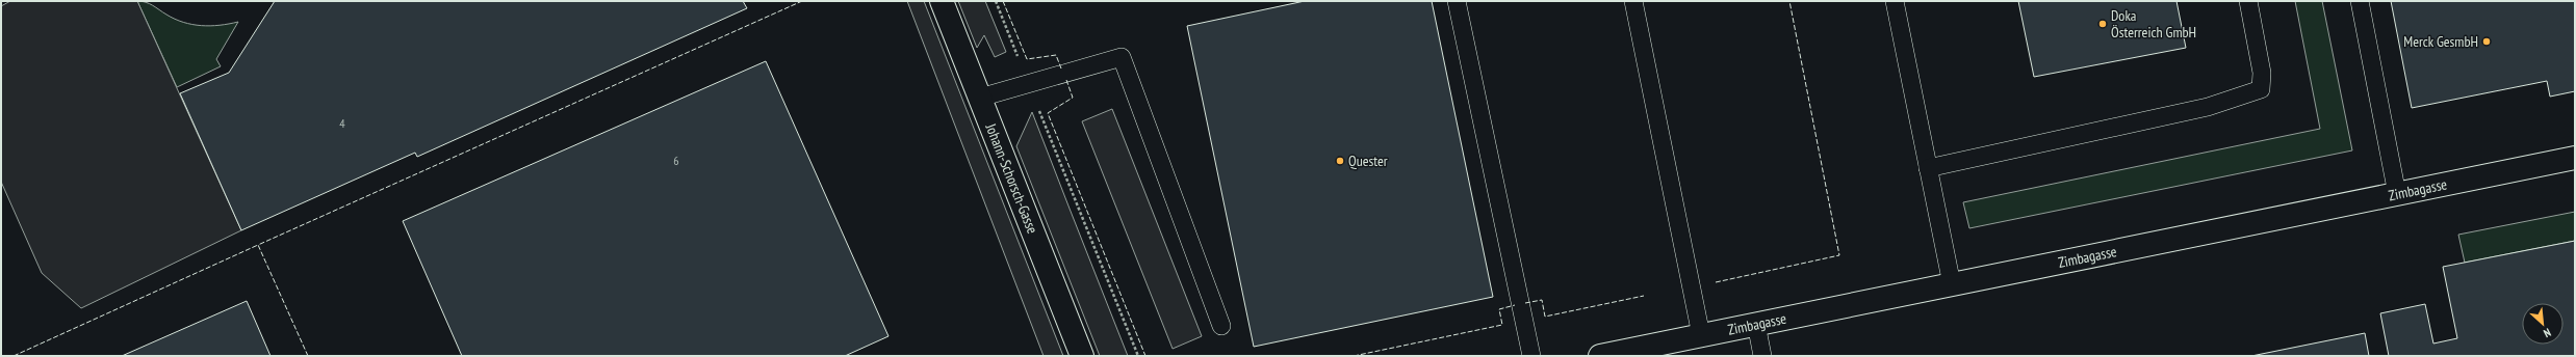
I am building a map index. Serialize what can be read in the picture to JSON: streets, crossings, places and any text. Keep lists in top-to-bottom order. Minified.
{"streets":{"street":["Johann-Schorsch-Gasse","Zimbagasse"]},"places":["Doka Österreich GmbH","Merck GesmbH","Quester"],"house_numbers":["4","6"],"north":"bottom right"}
